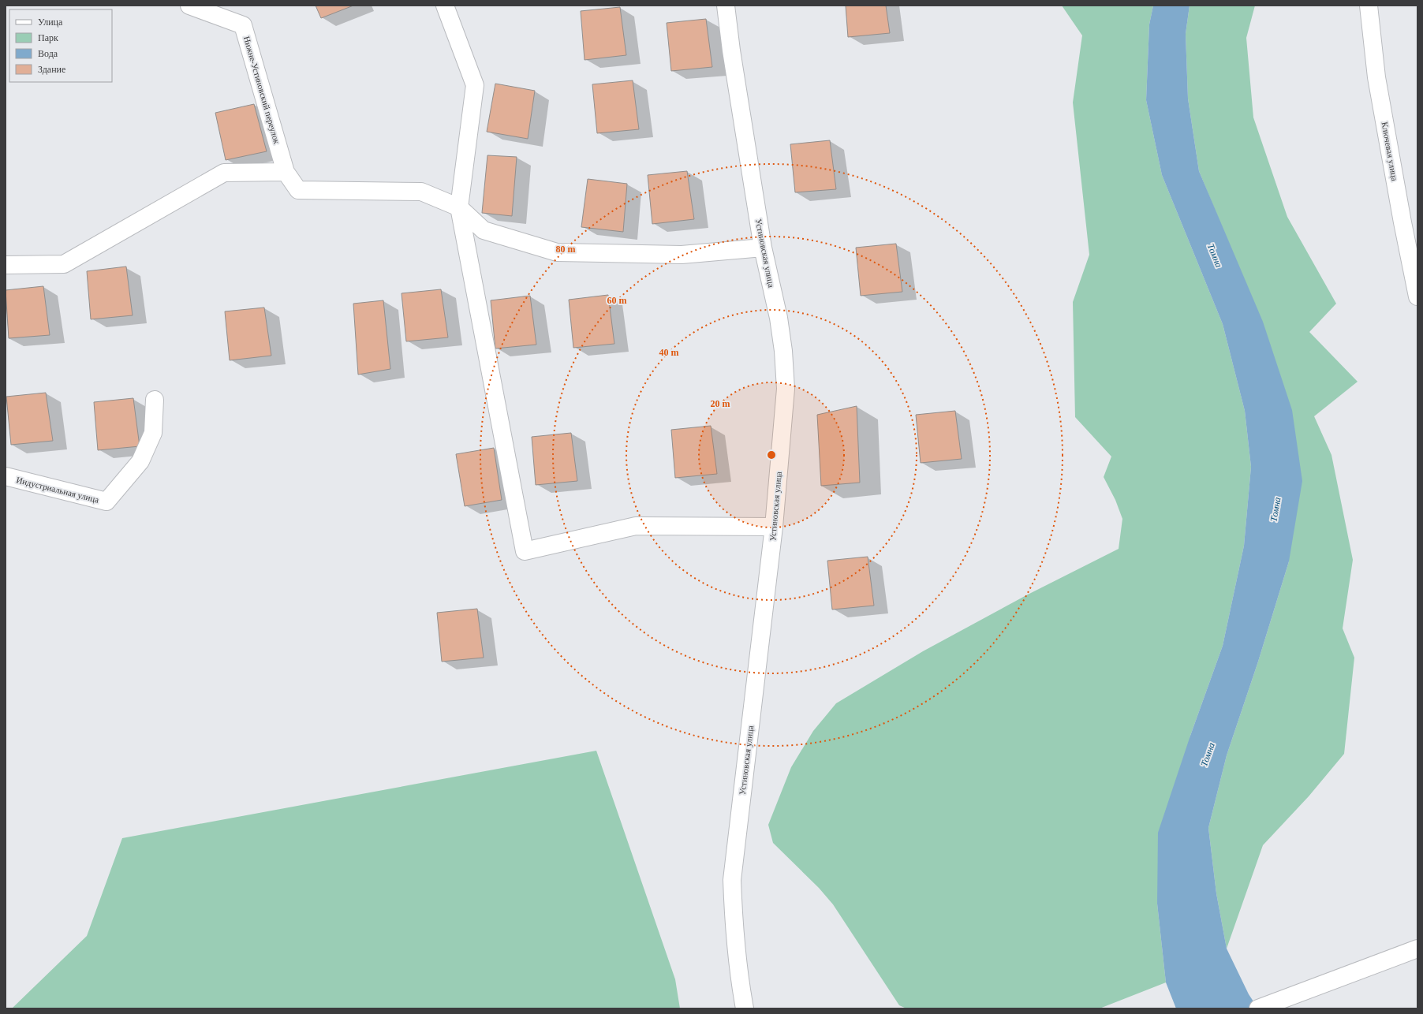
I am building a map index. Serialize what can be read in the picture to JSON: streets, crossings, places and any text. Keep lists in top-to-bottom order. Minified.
{"streets":{"street":["Нижне-Устиновский переулок","Ключевая улица","Устиновская улица","Индустриальная улица"]},"water":["Томна"],"legend":["Улица","Парк","Вода","Здание"],"rings":["80 m","60 m","40 m","20 m"]}
